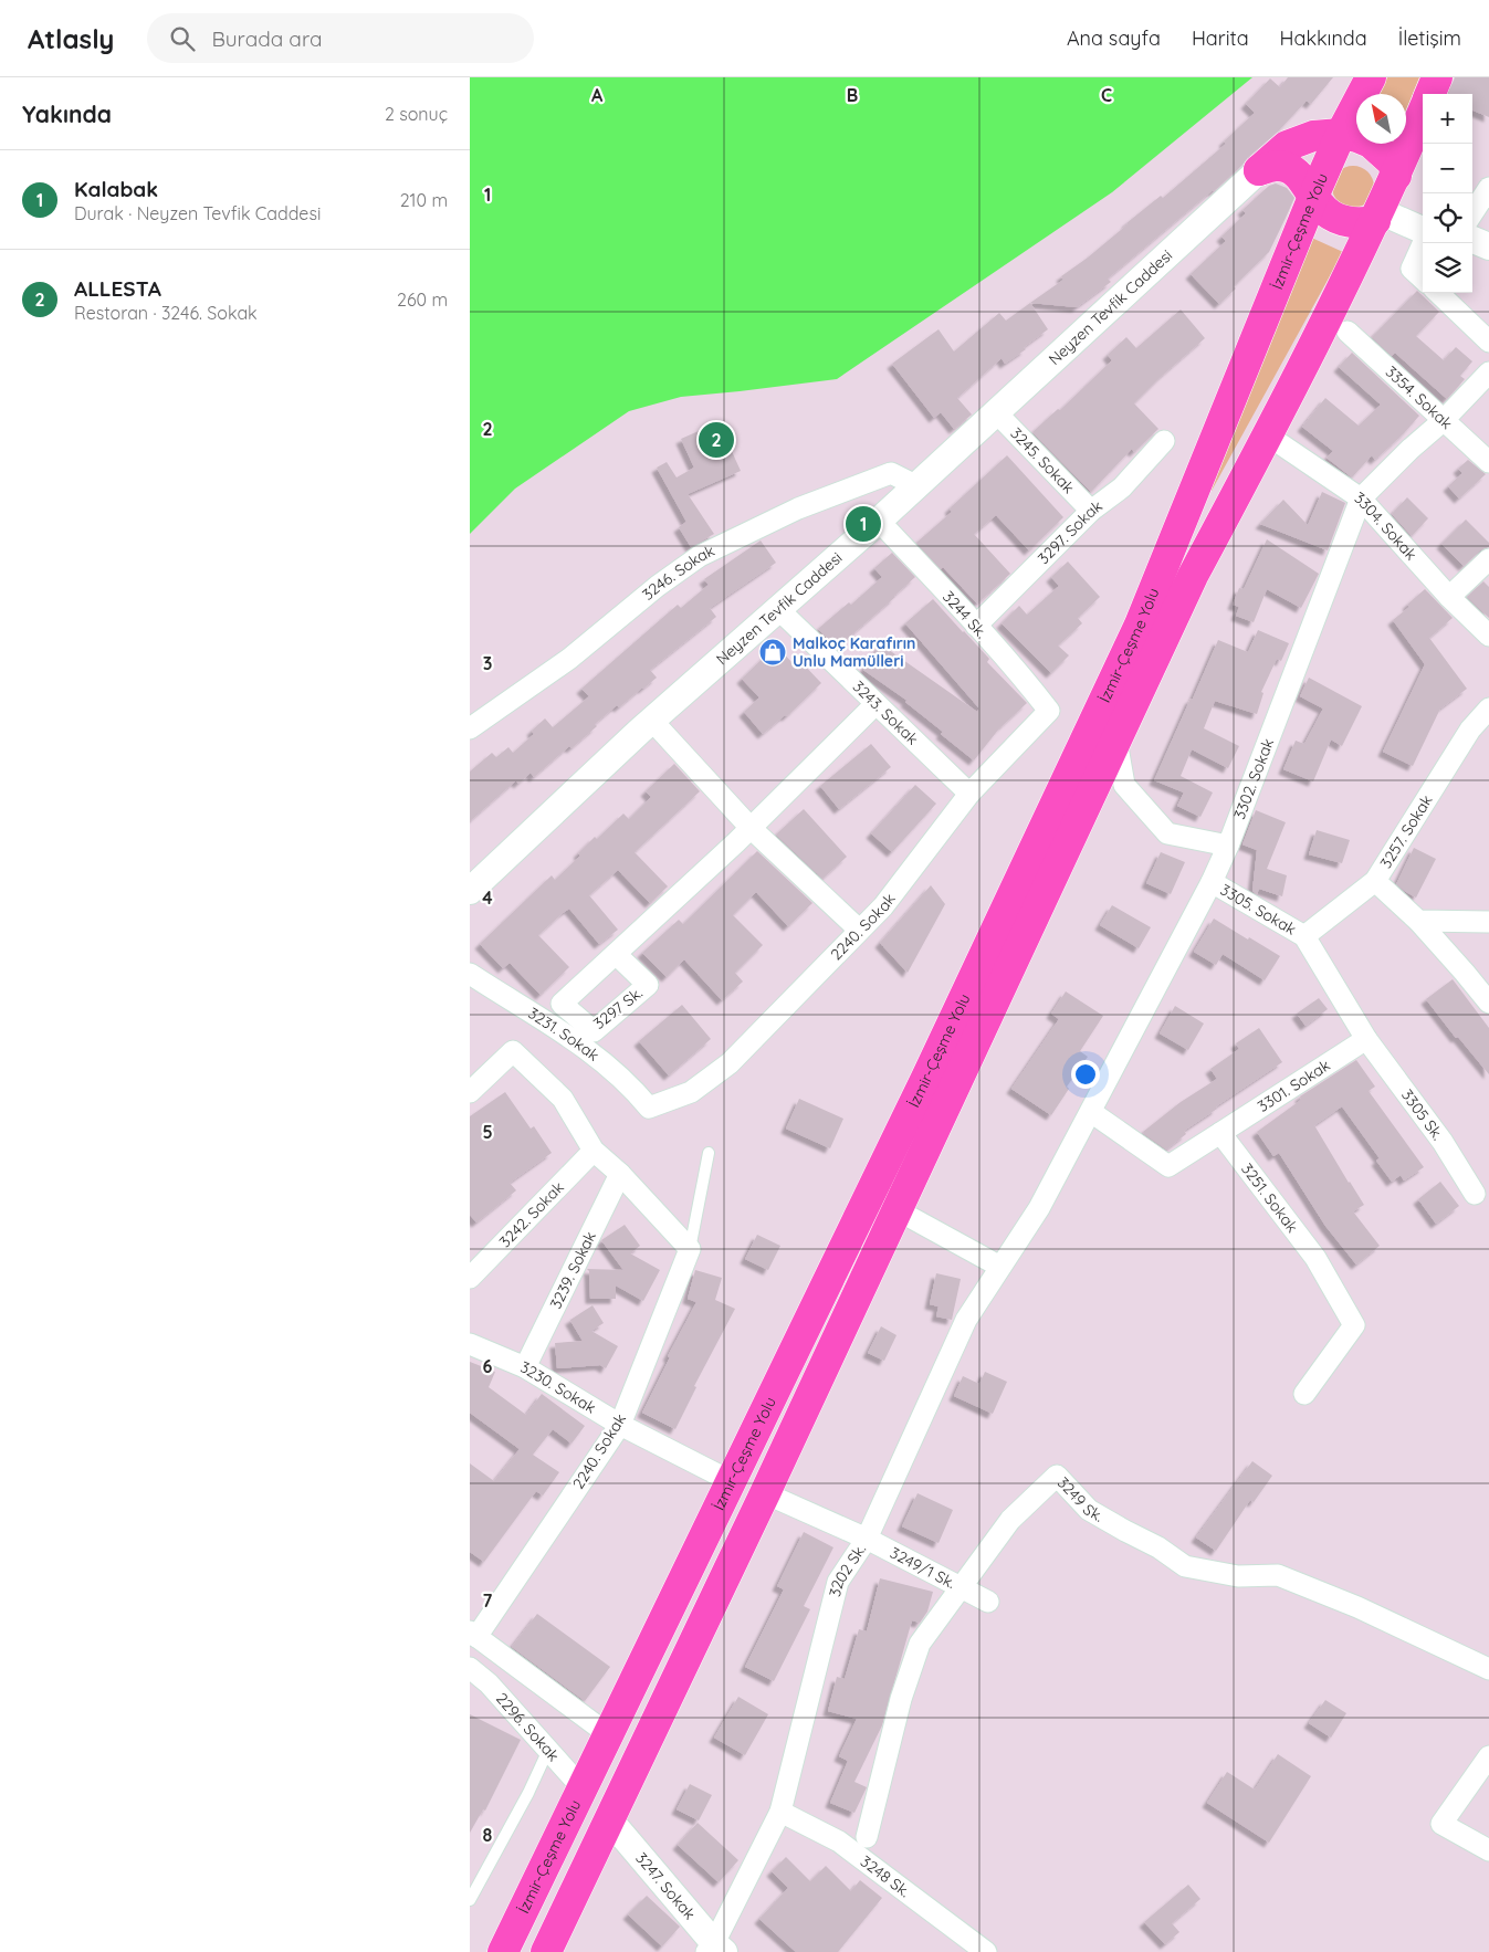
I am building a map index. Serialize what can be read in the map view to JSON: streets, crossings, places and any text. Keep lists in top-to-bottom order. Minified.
{"streets":{"highway":["İzmir-Çeşme Yolu"],"street":["Neyzen Tevfik Caddesi","3354. Sokak","3245. Sokak","3304. Sokak","3297. Sokak","3246. Sokak","3244 Sk.","3243. Sokak","3302. Sokak","3257. Sokak","3305. Sokak","2240. Sokak","3231. Sokak","3301. Sokak","3305 Sk.","3251. Sokak","3242. Sokak","3239. Sokak","3230. Sokak","3249 Sk.","3249/1 Sk.","3202 Sk.","2296. Sokak","3248 Sk.","3247. Sokak"]},"crossings":[["İzmir-Çeşme Yolu","3304. Sokak"],["İzmir-Çeşme Yolu","3230. Sokak"],["İzmir-Çeşme Yolu","3249/1 Sk."],["İzmir-Çeşme Yolu","2296. Sokak"],["İzmir-Çeşme Yolu","3247. Sokak"],["Neyzen Tevfik Caddesi","3245. Sokak"],["Neyzen Tevfik Caddesi","3246. Sokak"],["Neyzen Tevfik Caddesi","3244 Sk."],["Neyzen Tevfik Caddesi","3243. Sokak"],["3354. Sokak","3302. Sokak"],["3245. Sokak","3297. Sokak"],["3304. Sokak","3302. Sokak"],["3297. Sokak","3244 Sk."],["3244 Sk.","2240. Sokak"],["3243. Sokak","2240. Sokak"],["3302. Sokak","3305. Sokak"],["3302. Sokak","3202 Sk."],["3257. Sokak","3305. Sokak"],["3257. Sokak","3305 Sk."],["3305. Sokak","3305 Sk."],["2240. Sokak","3231. Sokak"],["2240. Sokak","3230. Sokak"],["3301. Sokak","3305 Sk."],["3301. Sokak","3251. Sokak"],["3239. Sokak","3230. Sokak"],["3249 Sk.","3249/1 Sk."],["3249/1 Sk.","3202 Sk."],["3202 Sk.","3248 Sk."],["3202 Sk.","3247. Sokak"]],"places":{"shop":["Malkoç Karafırın Unlu Mamülleri"]},"north":"top left","page":{"header":"Atlasly","search":"Burada ara","nav":["Ana sayfa","Harita","Hakkında","İletişim"],"heading":["Yakında","2 sonuç"],"map_buttons":["+","−"],"list":[{"mark":"1","name":"Kalabak","note":"Durak · Neyzen Tevfik Caddesi","value":"210 m"},{"mark":"2","name":"ALLESTA","note":"Restoran · 3246. Sokak","value":"260 m"}],"pins":["2","1"]},"grid":{"columns":["A","B","C"],"rows":["1","2","3","4","5","6","7","8"]}}
